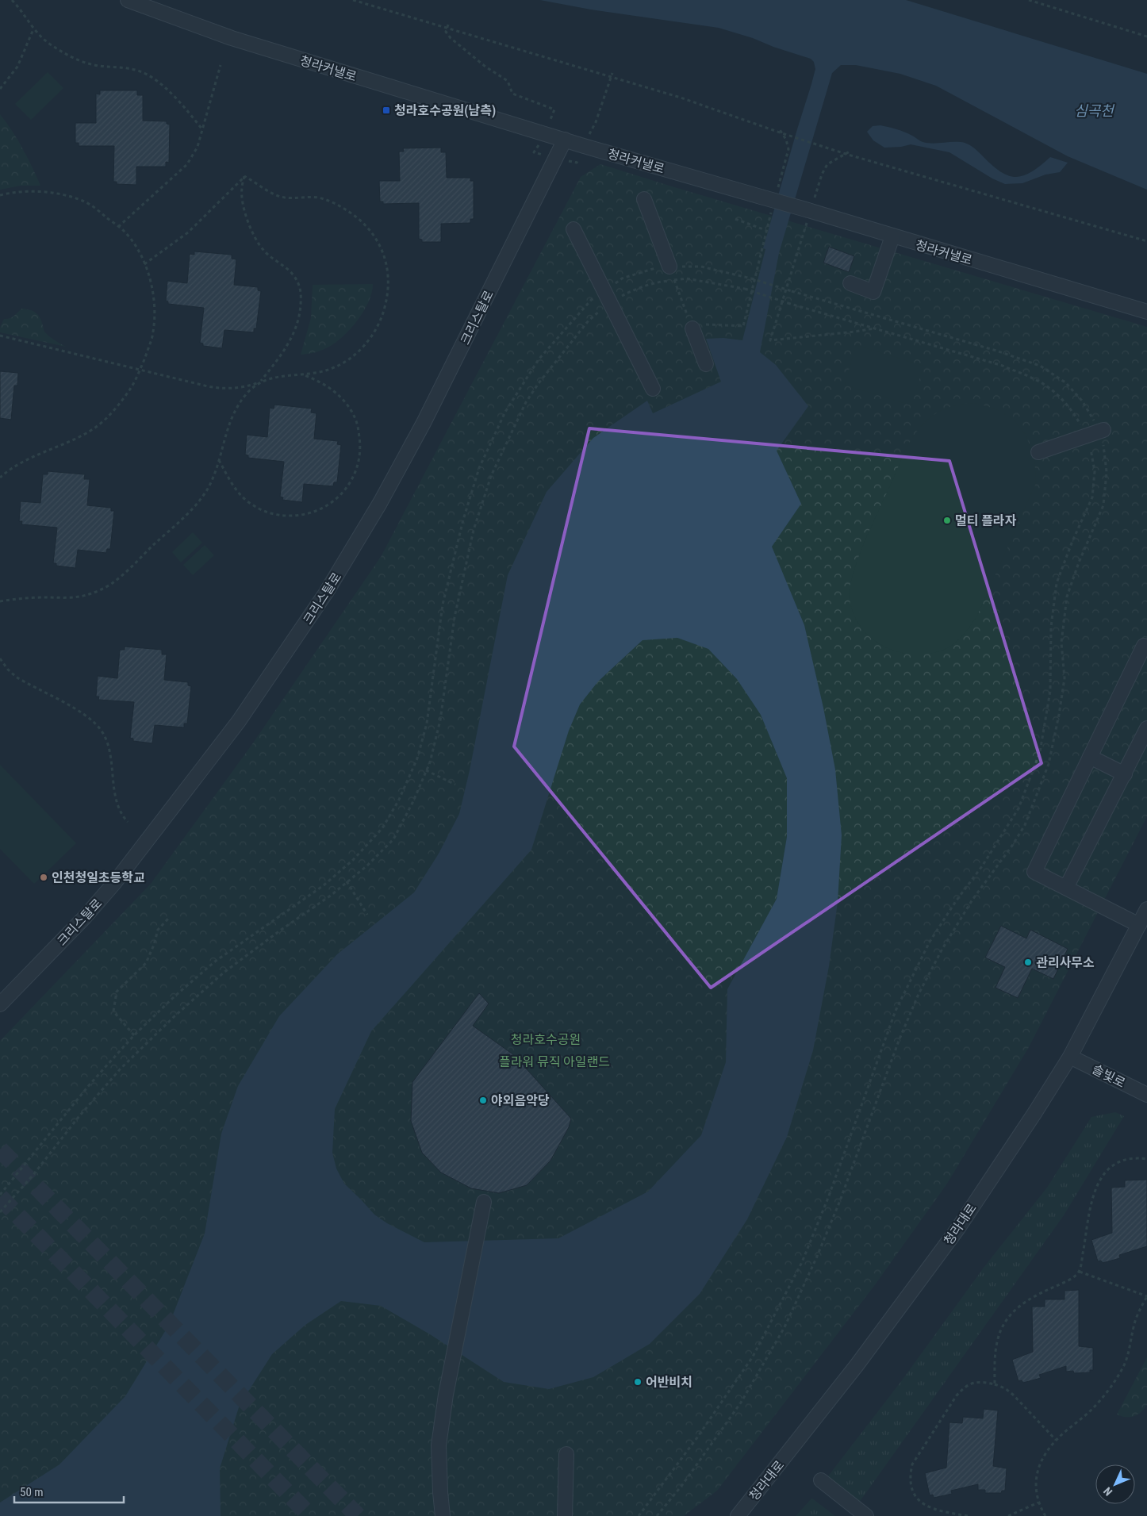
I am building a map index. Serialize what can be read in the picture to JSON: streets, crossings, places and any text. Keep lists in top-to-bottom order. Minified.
{"streets":{"street":["청라커낼로","크리스탈로","솔빛로","청라대로"]},"crossings":[["청라커낼로","크리스탈로"],["솔빛로","청라대로"]],"water":["심곡천"],"parks":["청라호수공원","플라워 뮤직 아일랜드"],"places":{"transit":["청라호수공원(남측)"],"other":["멀티 플라자","인천청일초등학교","관리사무소","야외음악당","어반비치"]},"scale_bar":"50 m","north":"bottom left"}
